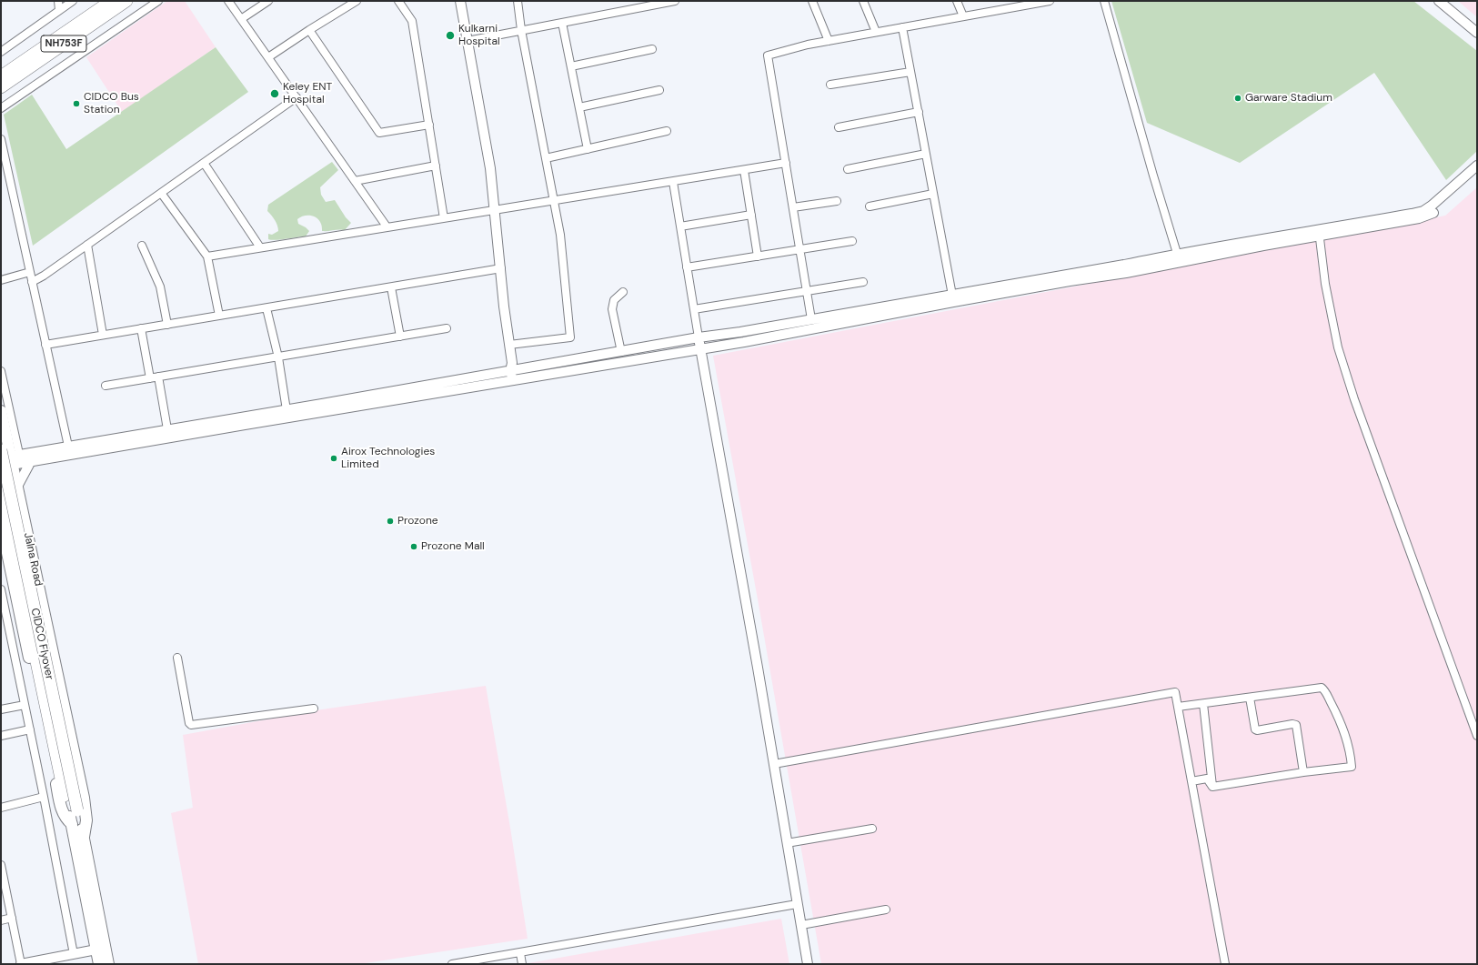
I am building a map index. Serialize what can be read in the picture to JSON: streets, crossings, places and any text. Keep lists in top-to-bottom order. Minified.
{"streets":{"highway":["NH753F","CIDCO Flyover"],"main road":["Jalna Road"]},"crossings":[["Jalna Road","CIDCO Flyover"]],"places":["Kulkarni Hospital","Keley ENT Hospital","Garware Stadium","CIDCO Bus Station","Airox Technologies Limited","Prozone","Prozone Mall"]}
